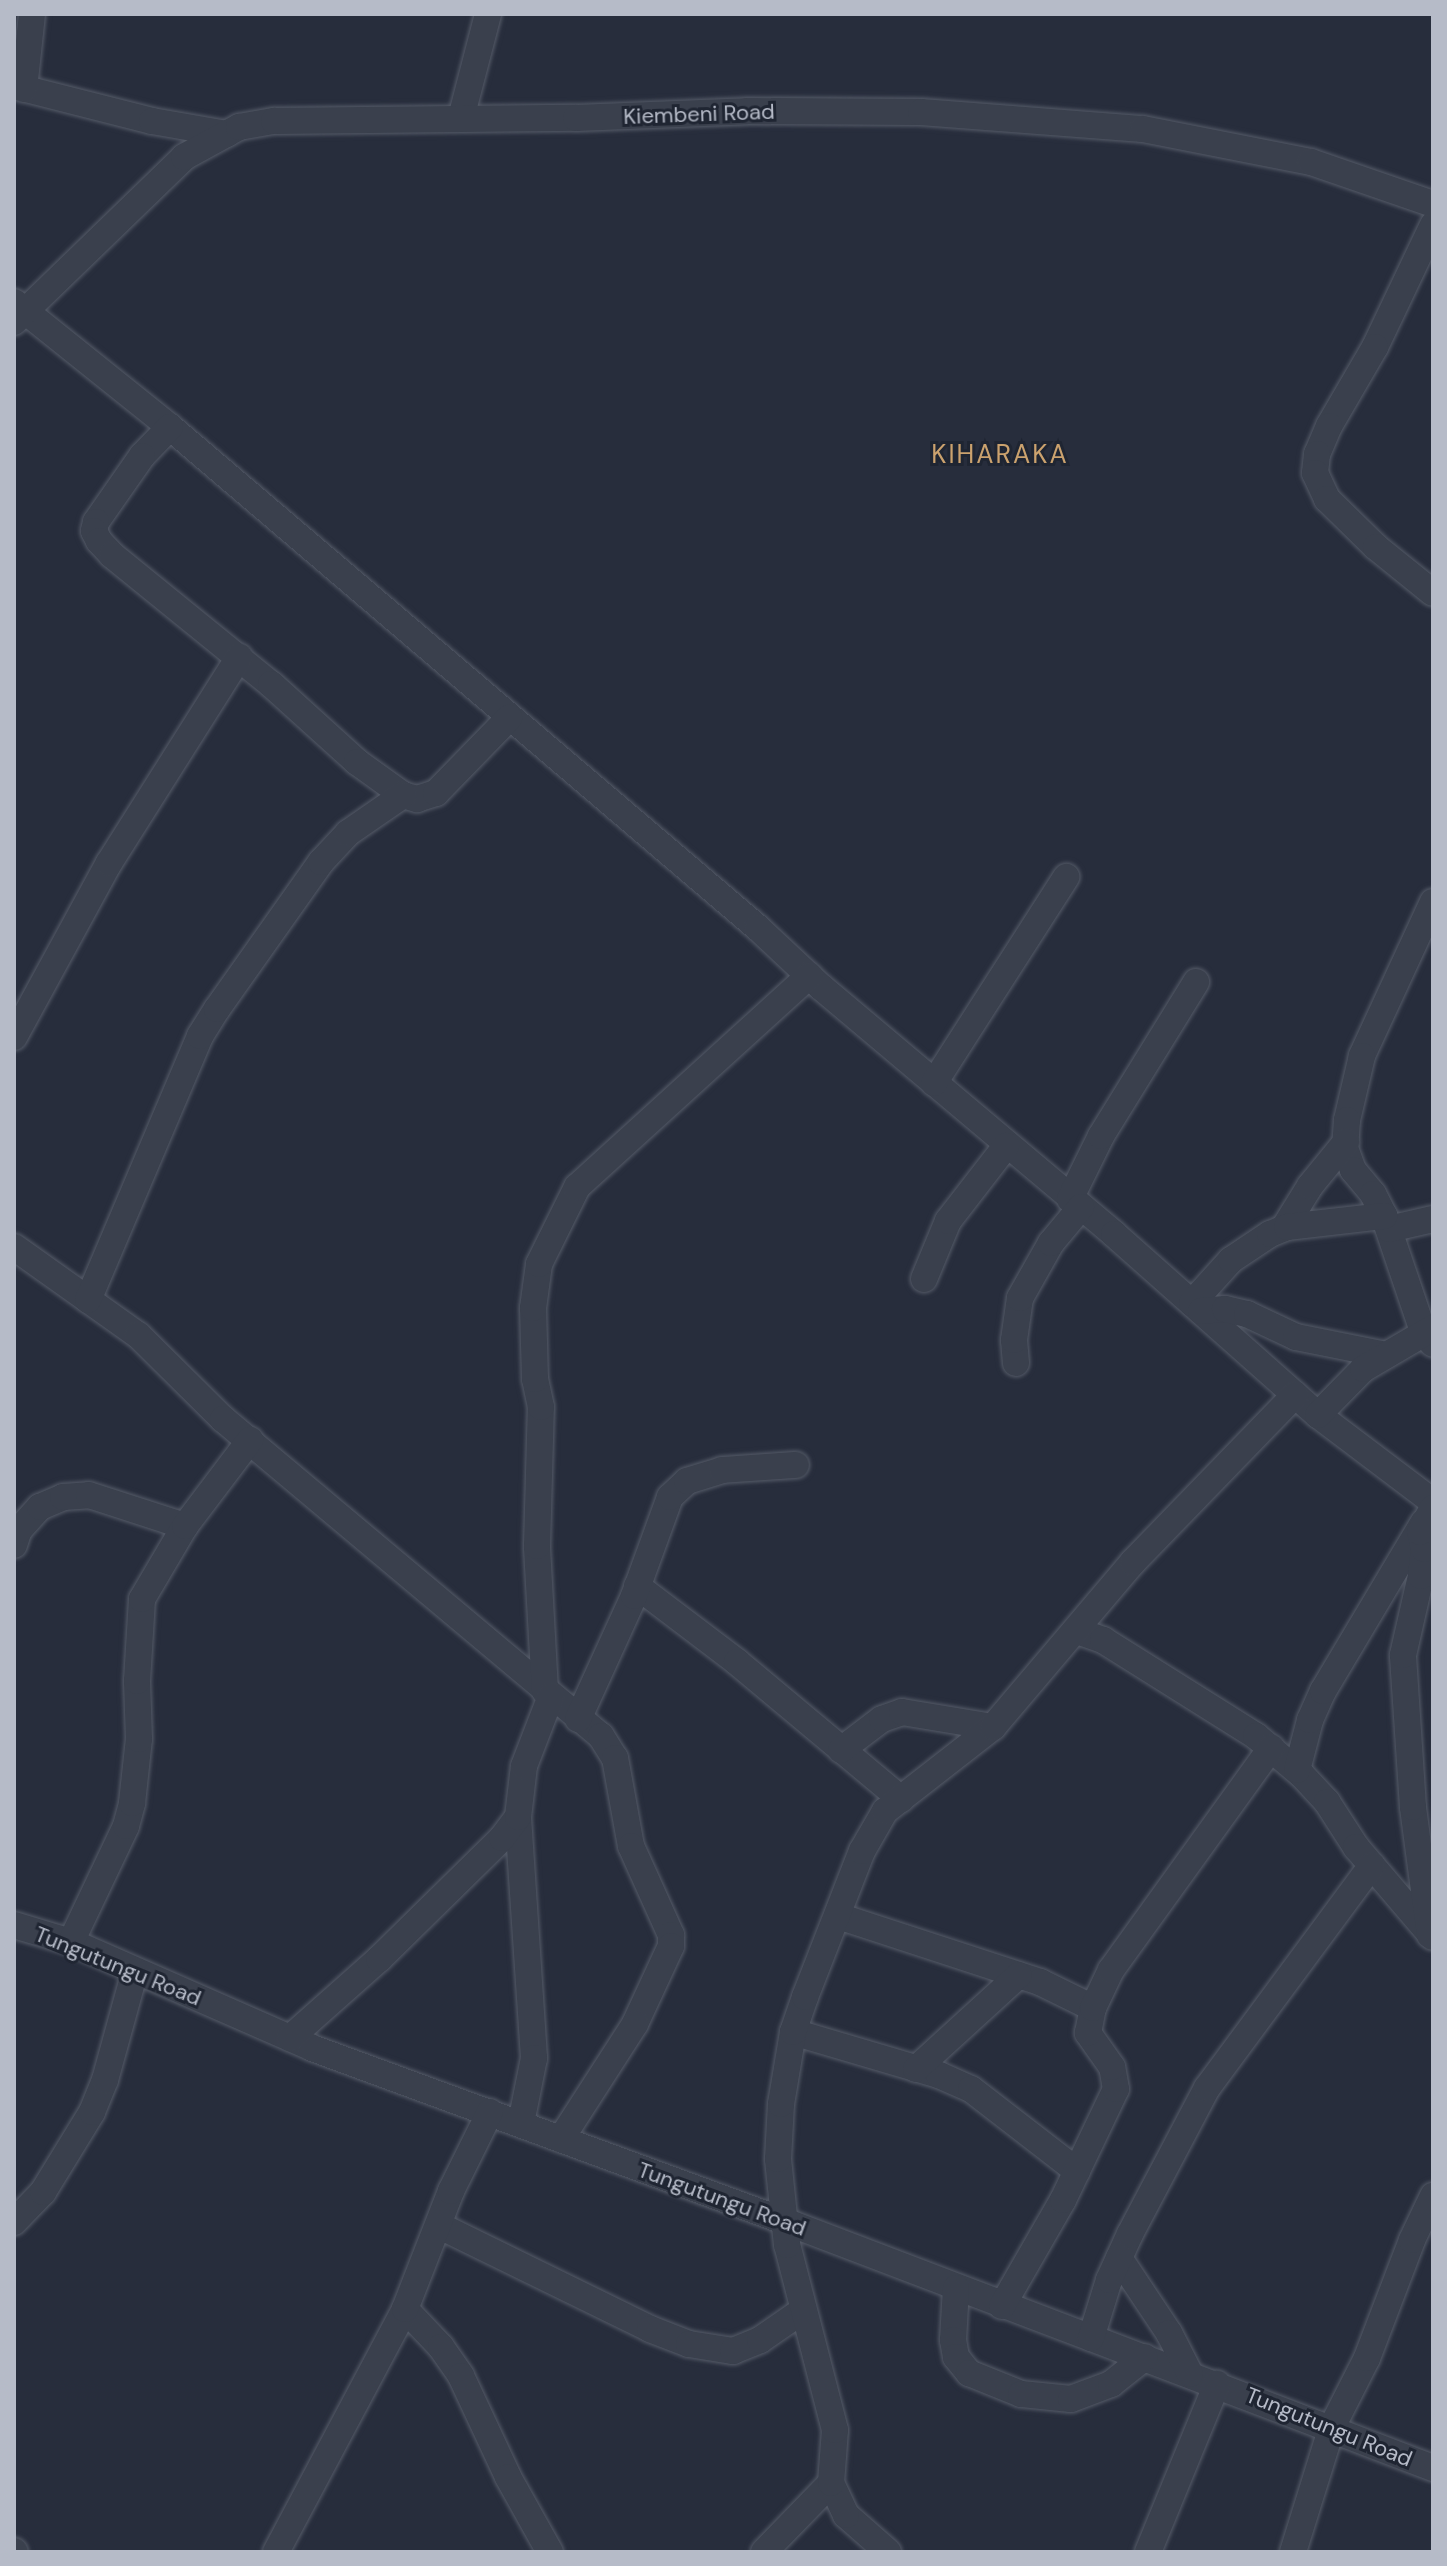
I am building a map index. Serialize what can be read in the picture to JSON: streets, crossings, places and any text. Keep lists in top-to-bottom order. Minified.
{"streets":{"street":["Kiembeni Road","Tungutungu Road"]},"districts":["KIHARAKA"]}
